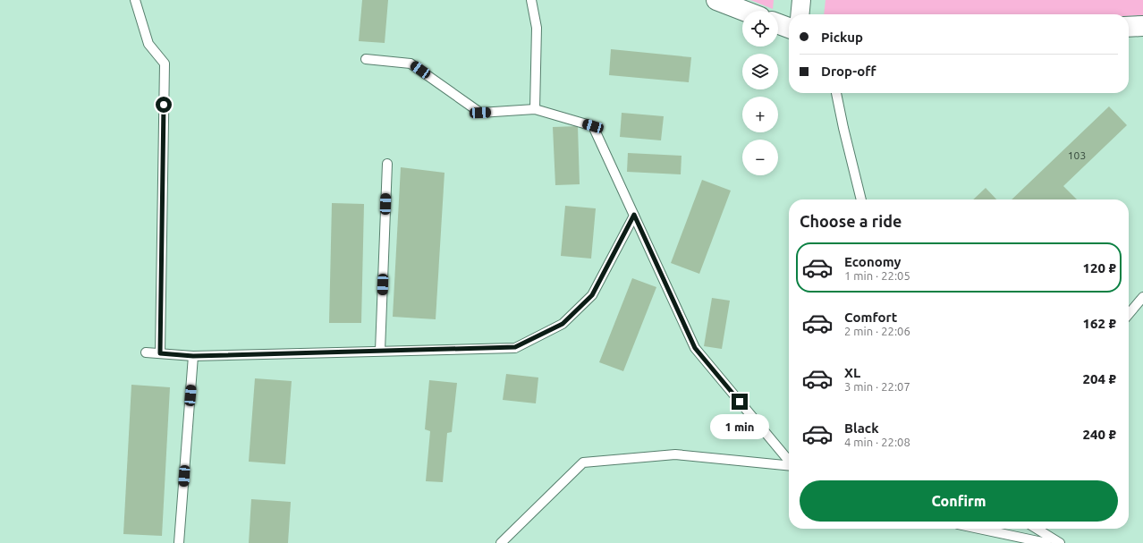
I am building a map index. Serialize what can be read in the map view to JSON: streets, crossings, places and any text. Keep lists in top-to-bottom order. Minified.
{"house_numbers":["103"],"page":{"map_buttons":["+","−"],"banner":["Pickup","Drop-off"],"heading":"Choose a ride","list":[{"name":"Economy","note":"1 min · 22:05","value":"120 ₽"},{"name":"Comfort","note":"2 min · 22:06","value":"162 ₽"},{"name":"XL","note":"3 min · 22:07","value":"204 ₽"},{"name":"Black","note":"4 min · 22:08","value":"240 ₽"}],"bubble":"1 min","buttons":"Confirm"}}
